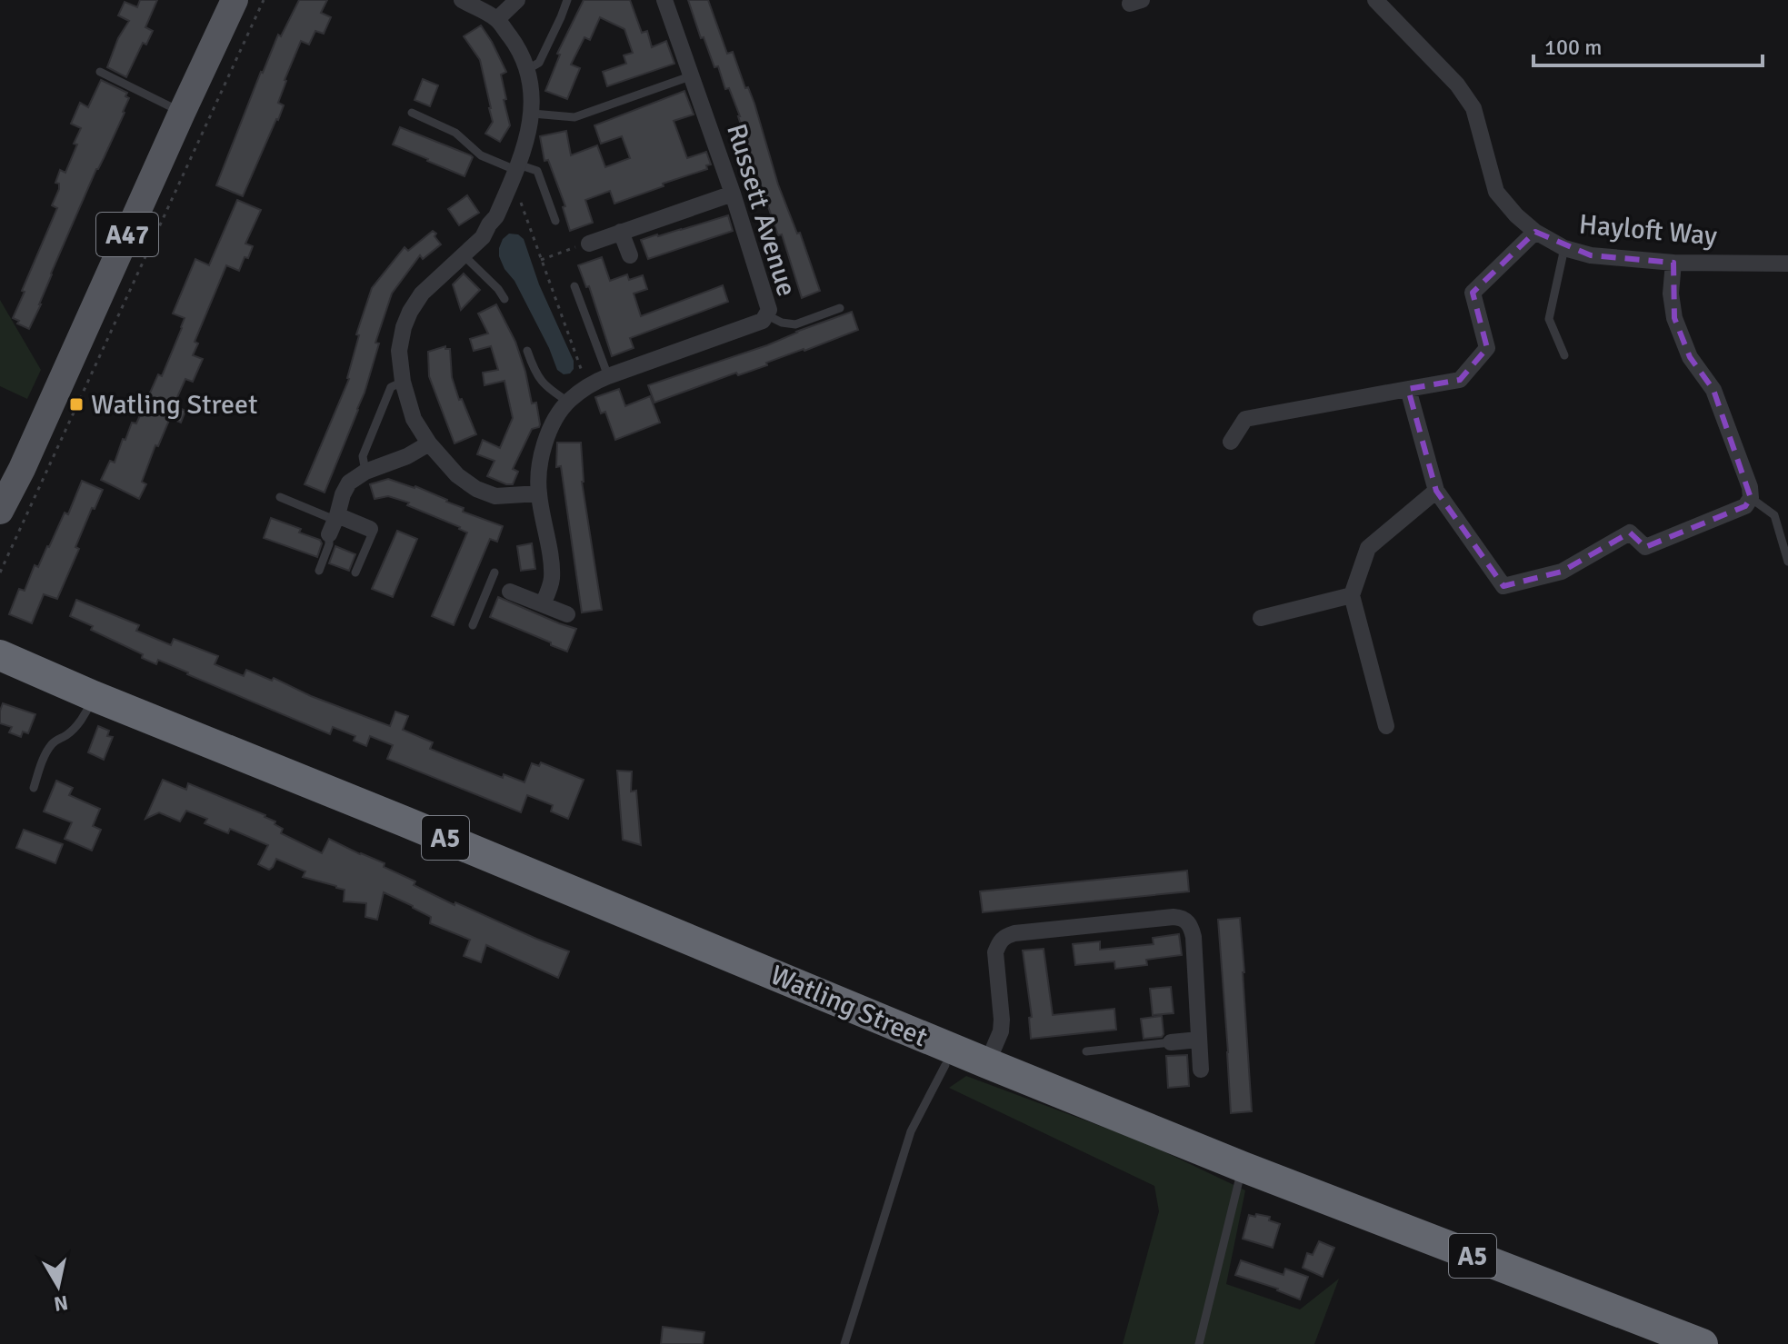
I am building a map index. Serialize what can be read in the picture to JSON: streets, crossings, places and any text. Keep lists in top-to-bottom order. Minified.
{"streets":{"highway":["A5","Watling Street"],"main road":["A47"],"street":["Russett Avenue","Hayloft Way"]},"places":{"transit":["Watling Street"]},"scale_bar":"100 m","north":"bottom"}
